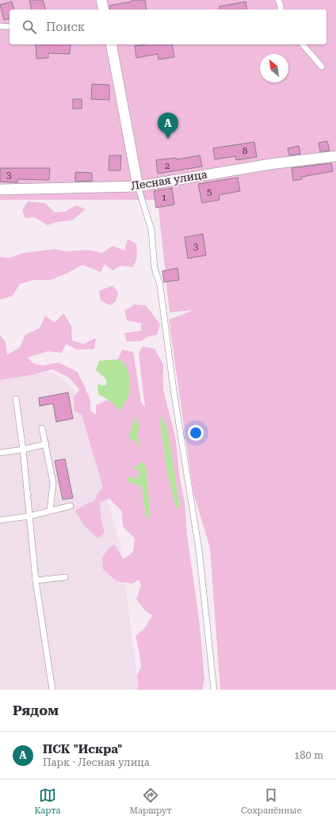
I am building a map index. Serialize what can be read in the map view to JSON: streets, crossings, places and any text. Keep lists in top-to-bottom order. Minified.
{"streets":{"street":["Лесная улица"]},"house_numbers":["8","2","3","5","1","3"],"north":"top left","page":{"search":"Поиск","pins":"A","heading":"Рядом","list":[{"mark":"A","name":"ПСК \"Искра\"","note":"Парк · Лесная улица","value":"180 m"}],"nav":["Карта","Маршрут","Сохранённые"]}}
